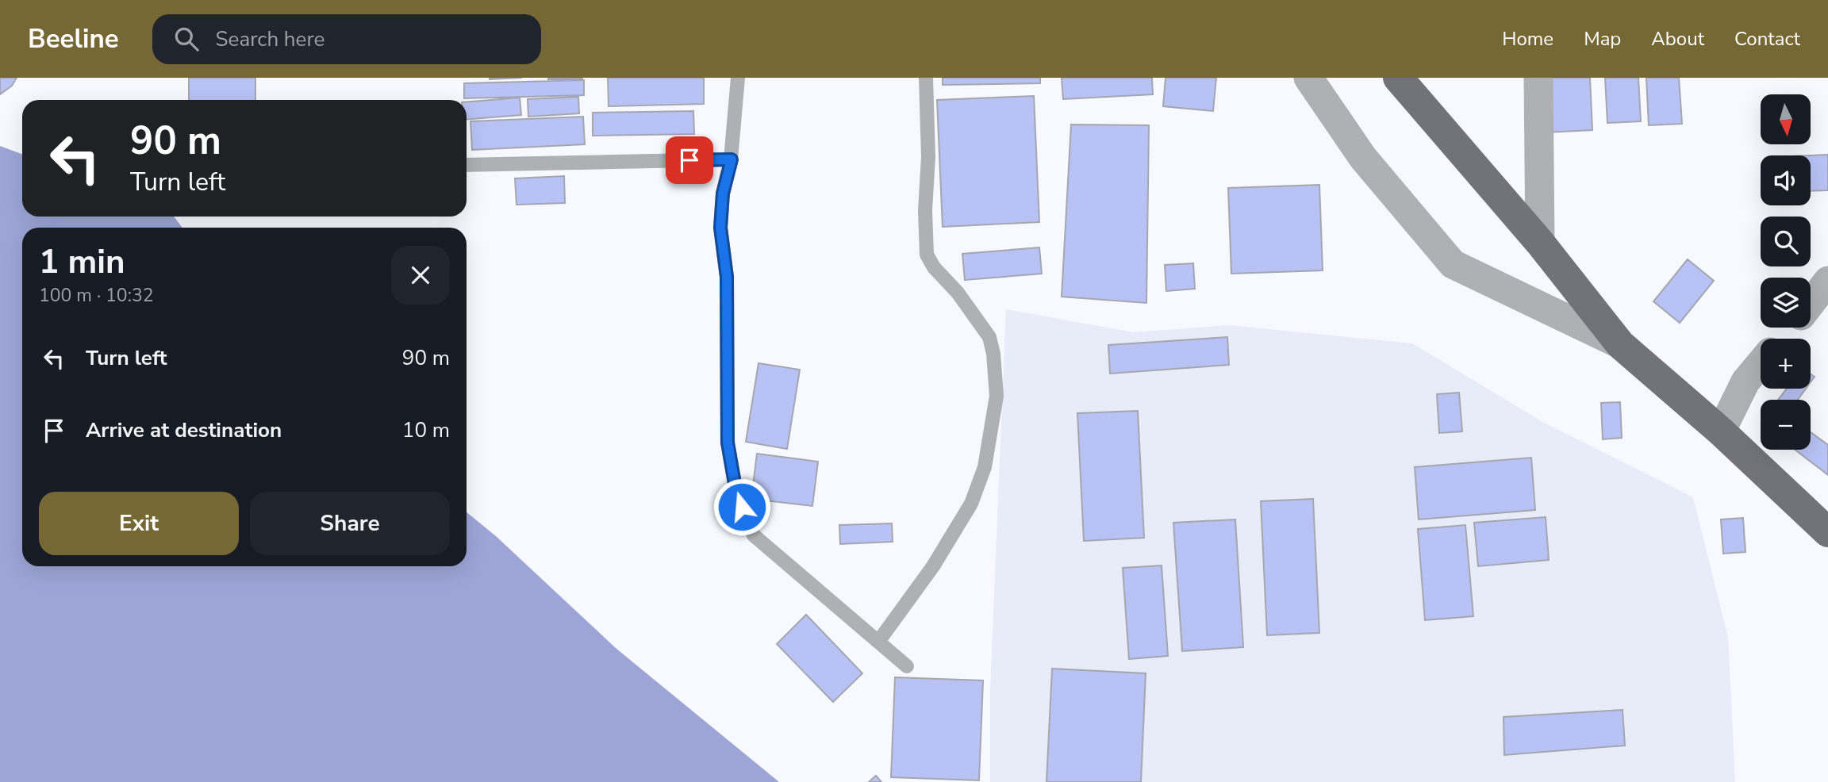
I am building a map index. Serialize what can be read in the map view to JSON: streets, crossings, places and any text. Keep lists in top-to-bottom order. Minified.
{"north":"bottom","page":{"header":"Beeline","search":"Search here","nav":["Home","Map","About","Contact"],"map_buttons":["+","−"],"turn":["90 m","Turn left"],"heading":["1 min","100 m · 10:32"],"list":[{"name":"Turn left","value":"90 m"},{"name":"Arrive at destination","value":"10 m"}],"buttons":["Exit","Share"]}}
